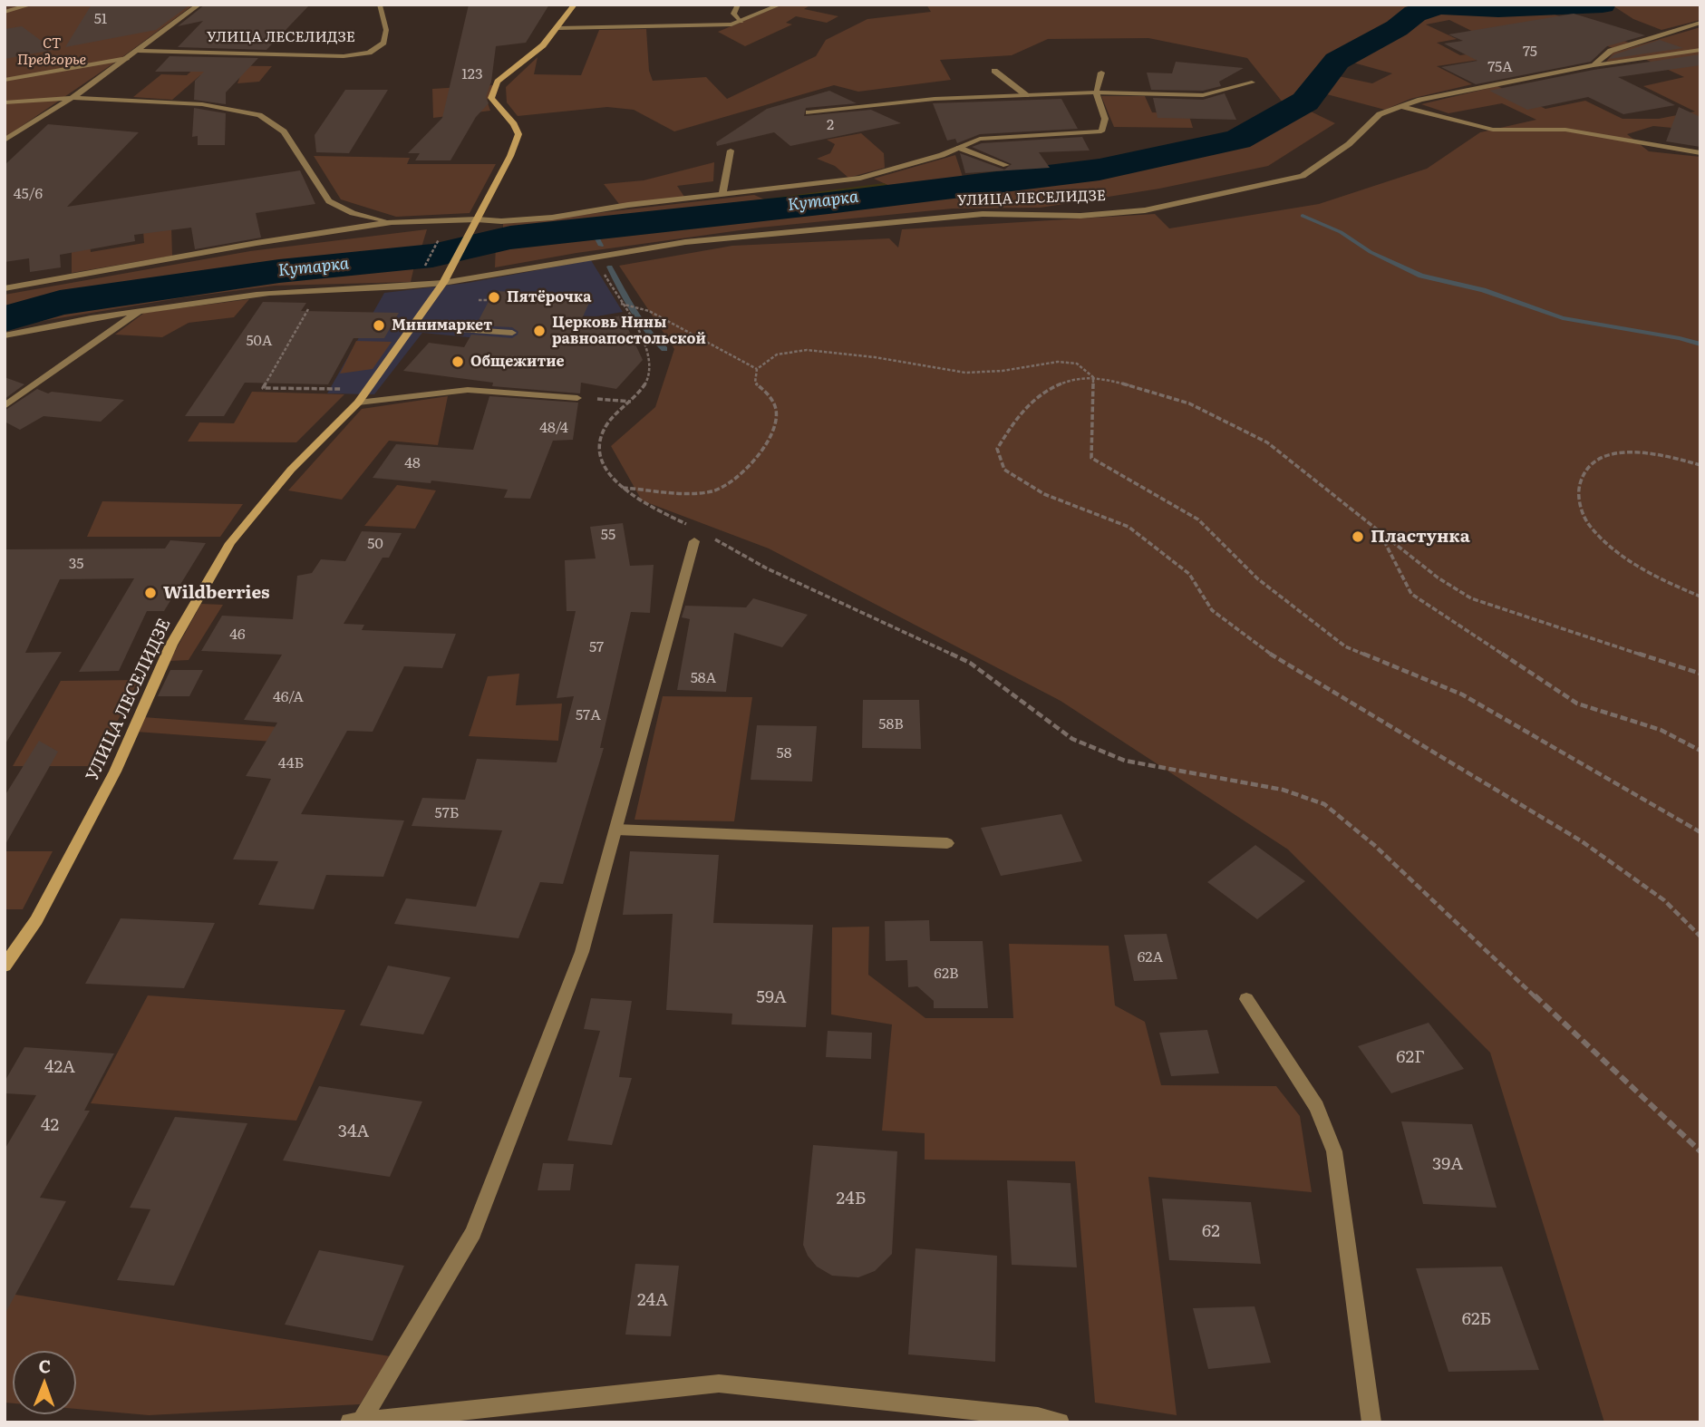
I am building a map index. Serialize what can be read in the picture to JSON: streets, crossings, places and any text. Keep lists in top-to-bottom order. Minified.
{"streets":{"street":["УЛИЦА ЛЕСЕЛИДЗЕ"]},"water":["Кутарка"],"parks":["СТ Предгорье"],"places":["Пятёрочка","Минимаркет","Церковь Нины равноапостольской","Общежитие","Пластунка","Wildberries"],"house_numbers":["51","75","75А","123","2","45/6","50А","48/4","48","55","50","35","46","57","58А","46/А","57А","58В","58","44Б","57Б","62А","62В","59А","62Г","42А","42","34А","39А","24Б","62","24А","62Б"],"north":"top"}
